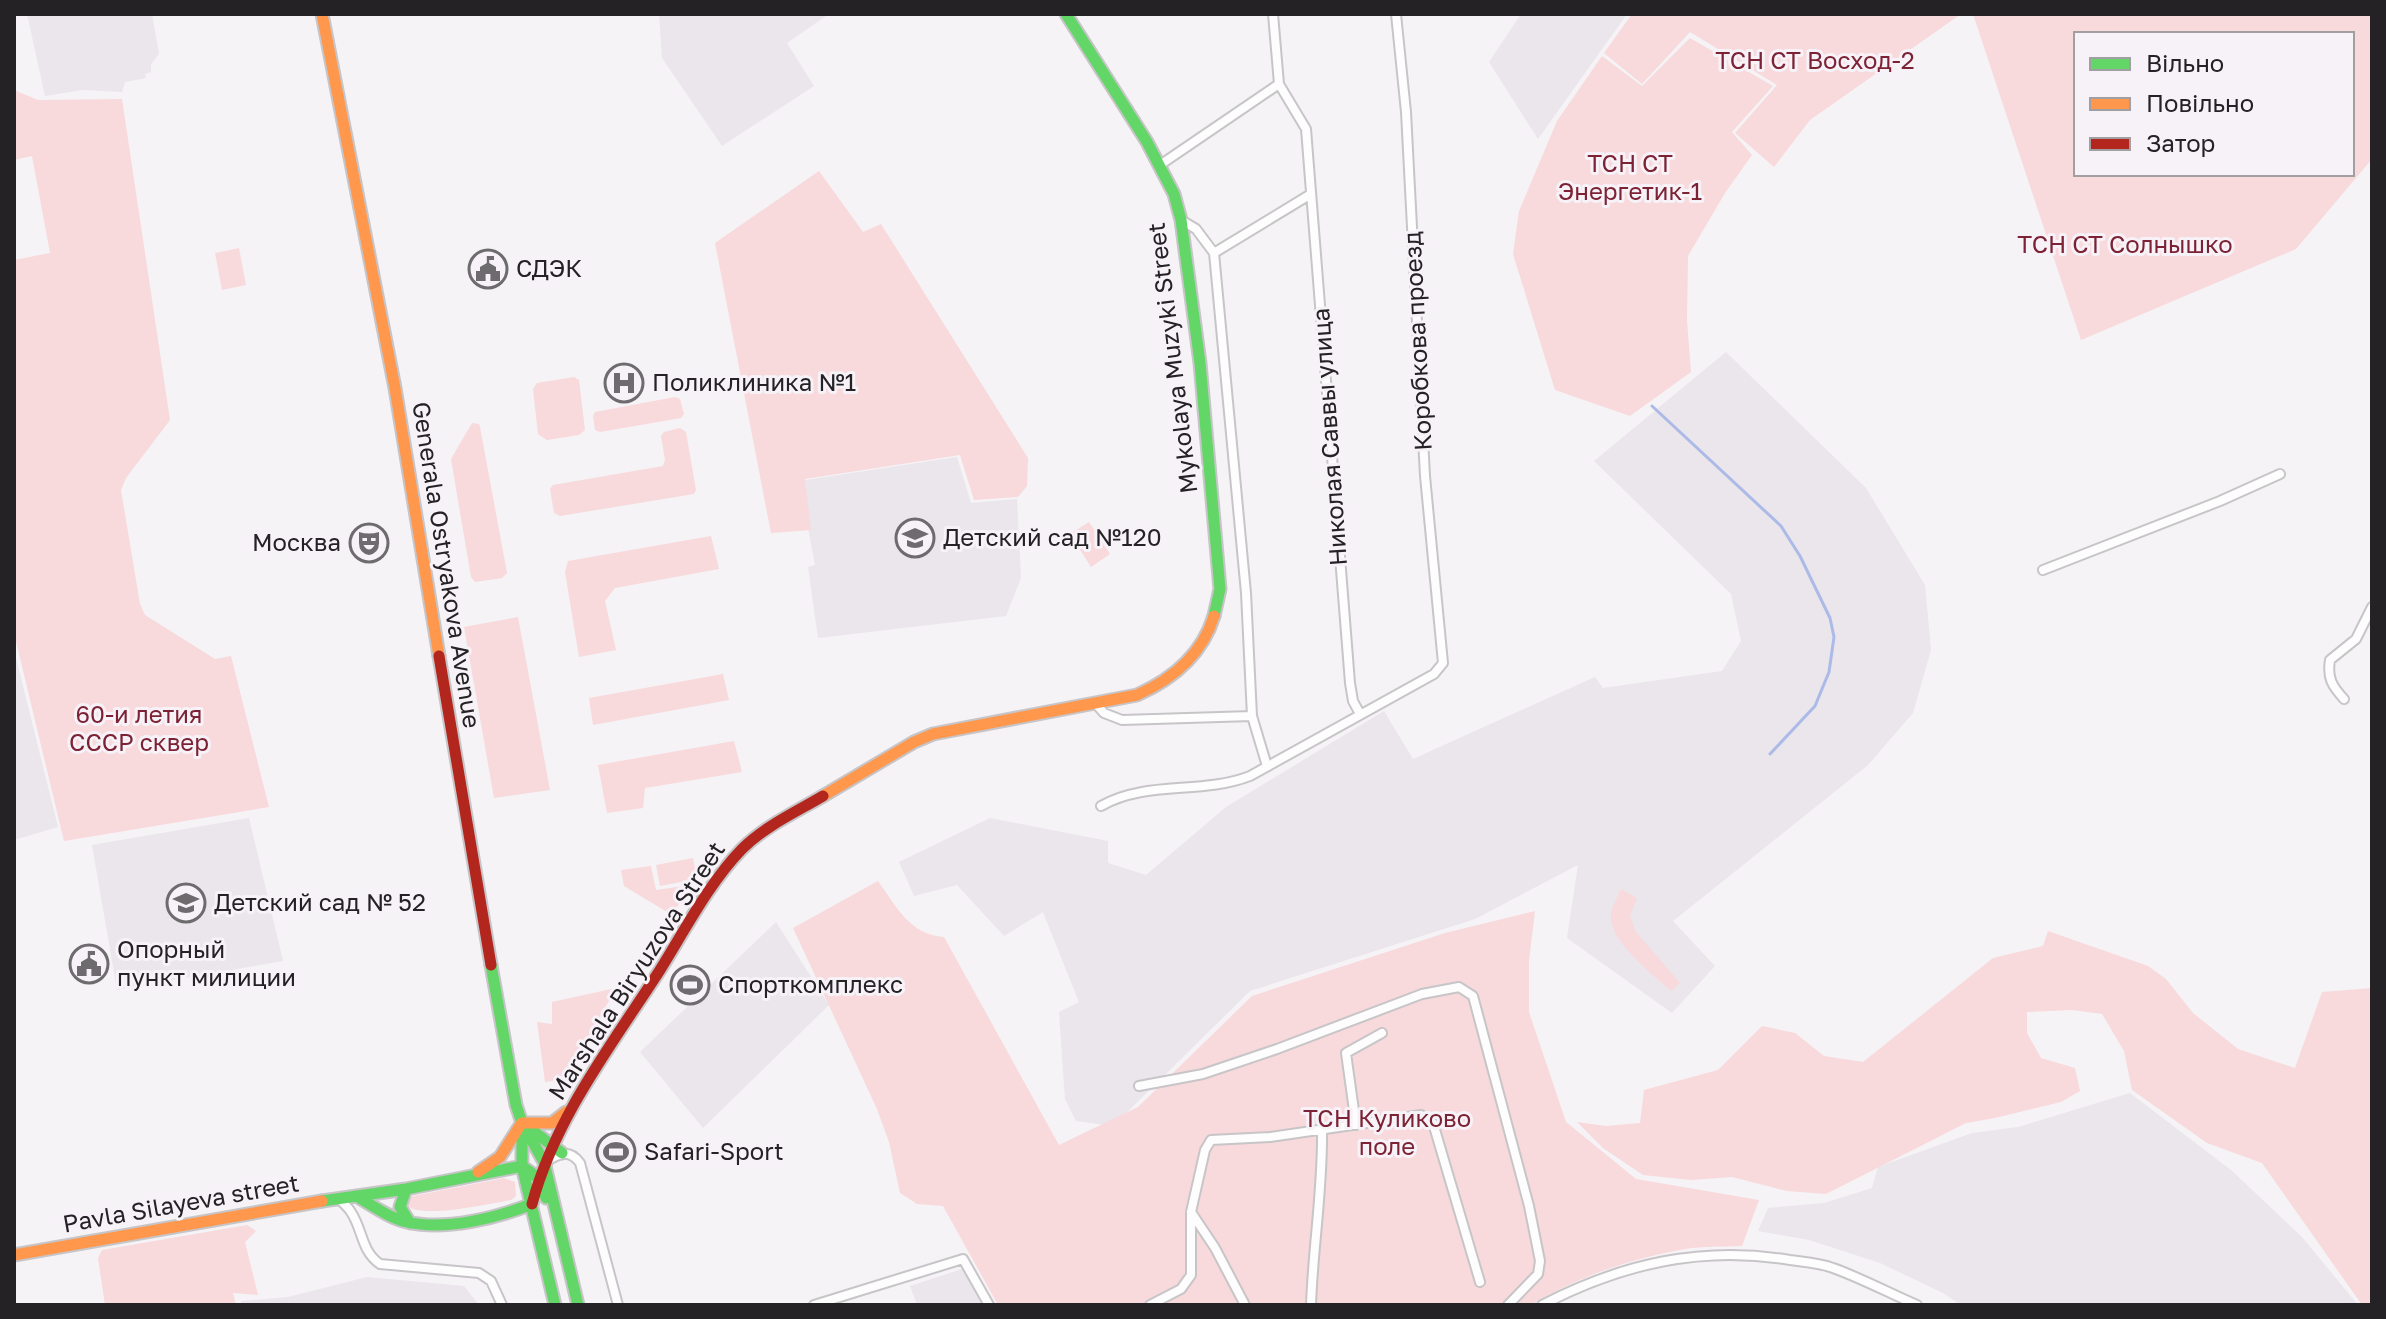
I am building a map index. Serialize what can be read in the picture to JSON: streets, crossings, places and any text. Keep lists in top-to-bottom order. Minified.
{"streets":{"main road":["Mykolaya Muzyki Street","Generala Ostryakova Avenue","Marshala Biryuzova Street","Pavla Silayeva street"],"street":["Коробкова проезд","Николая Саввы улица"]},"crossings":[["Коробкова проезд","Николая Саввы улица"],["Mykolaya Muzyki Street","Marshala Biryuzova Street"],["Generala Ostryakova Avenue","Marshala Biryuzova Street"]],"parks":["ТСН СТ Восход-2","ТСН СТ Энергетик-1","ТСН СТ Солнышко","60-и летия СССР сквер","ТСН Куликово поле"],"places":{"public building":["СДЭК","Опорный пункт милиции"],"hospital":["Поликлиника №1"],"school or university":["Детский сад №120","Детский сад № 52"],"theatre":["Москва"],"sports":["Спорткомплекс","Safari-Sport"]},"legend":["Вільно","Повільно","Затор"]}
